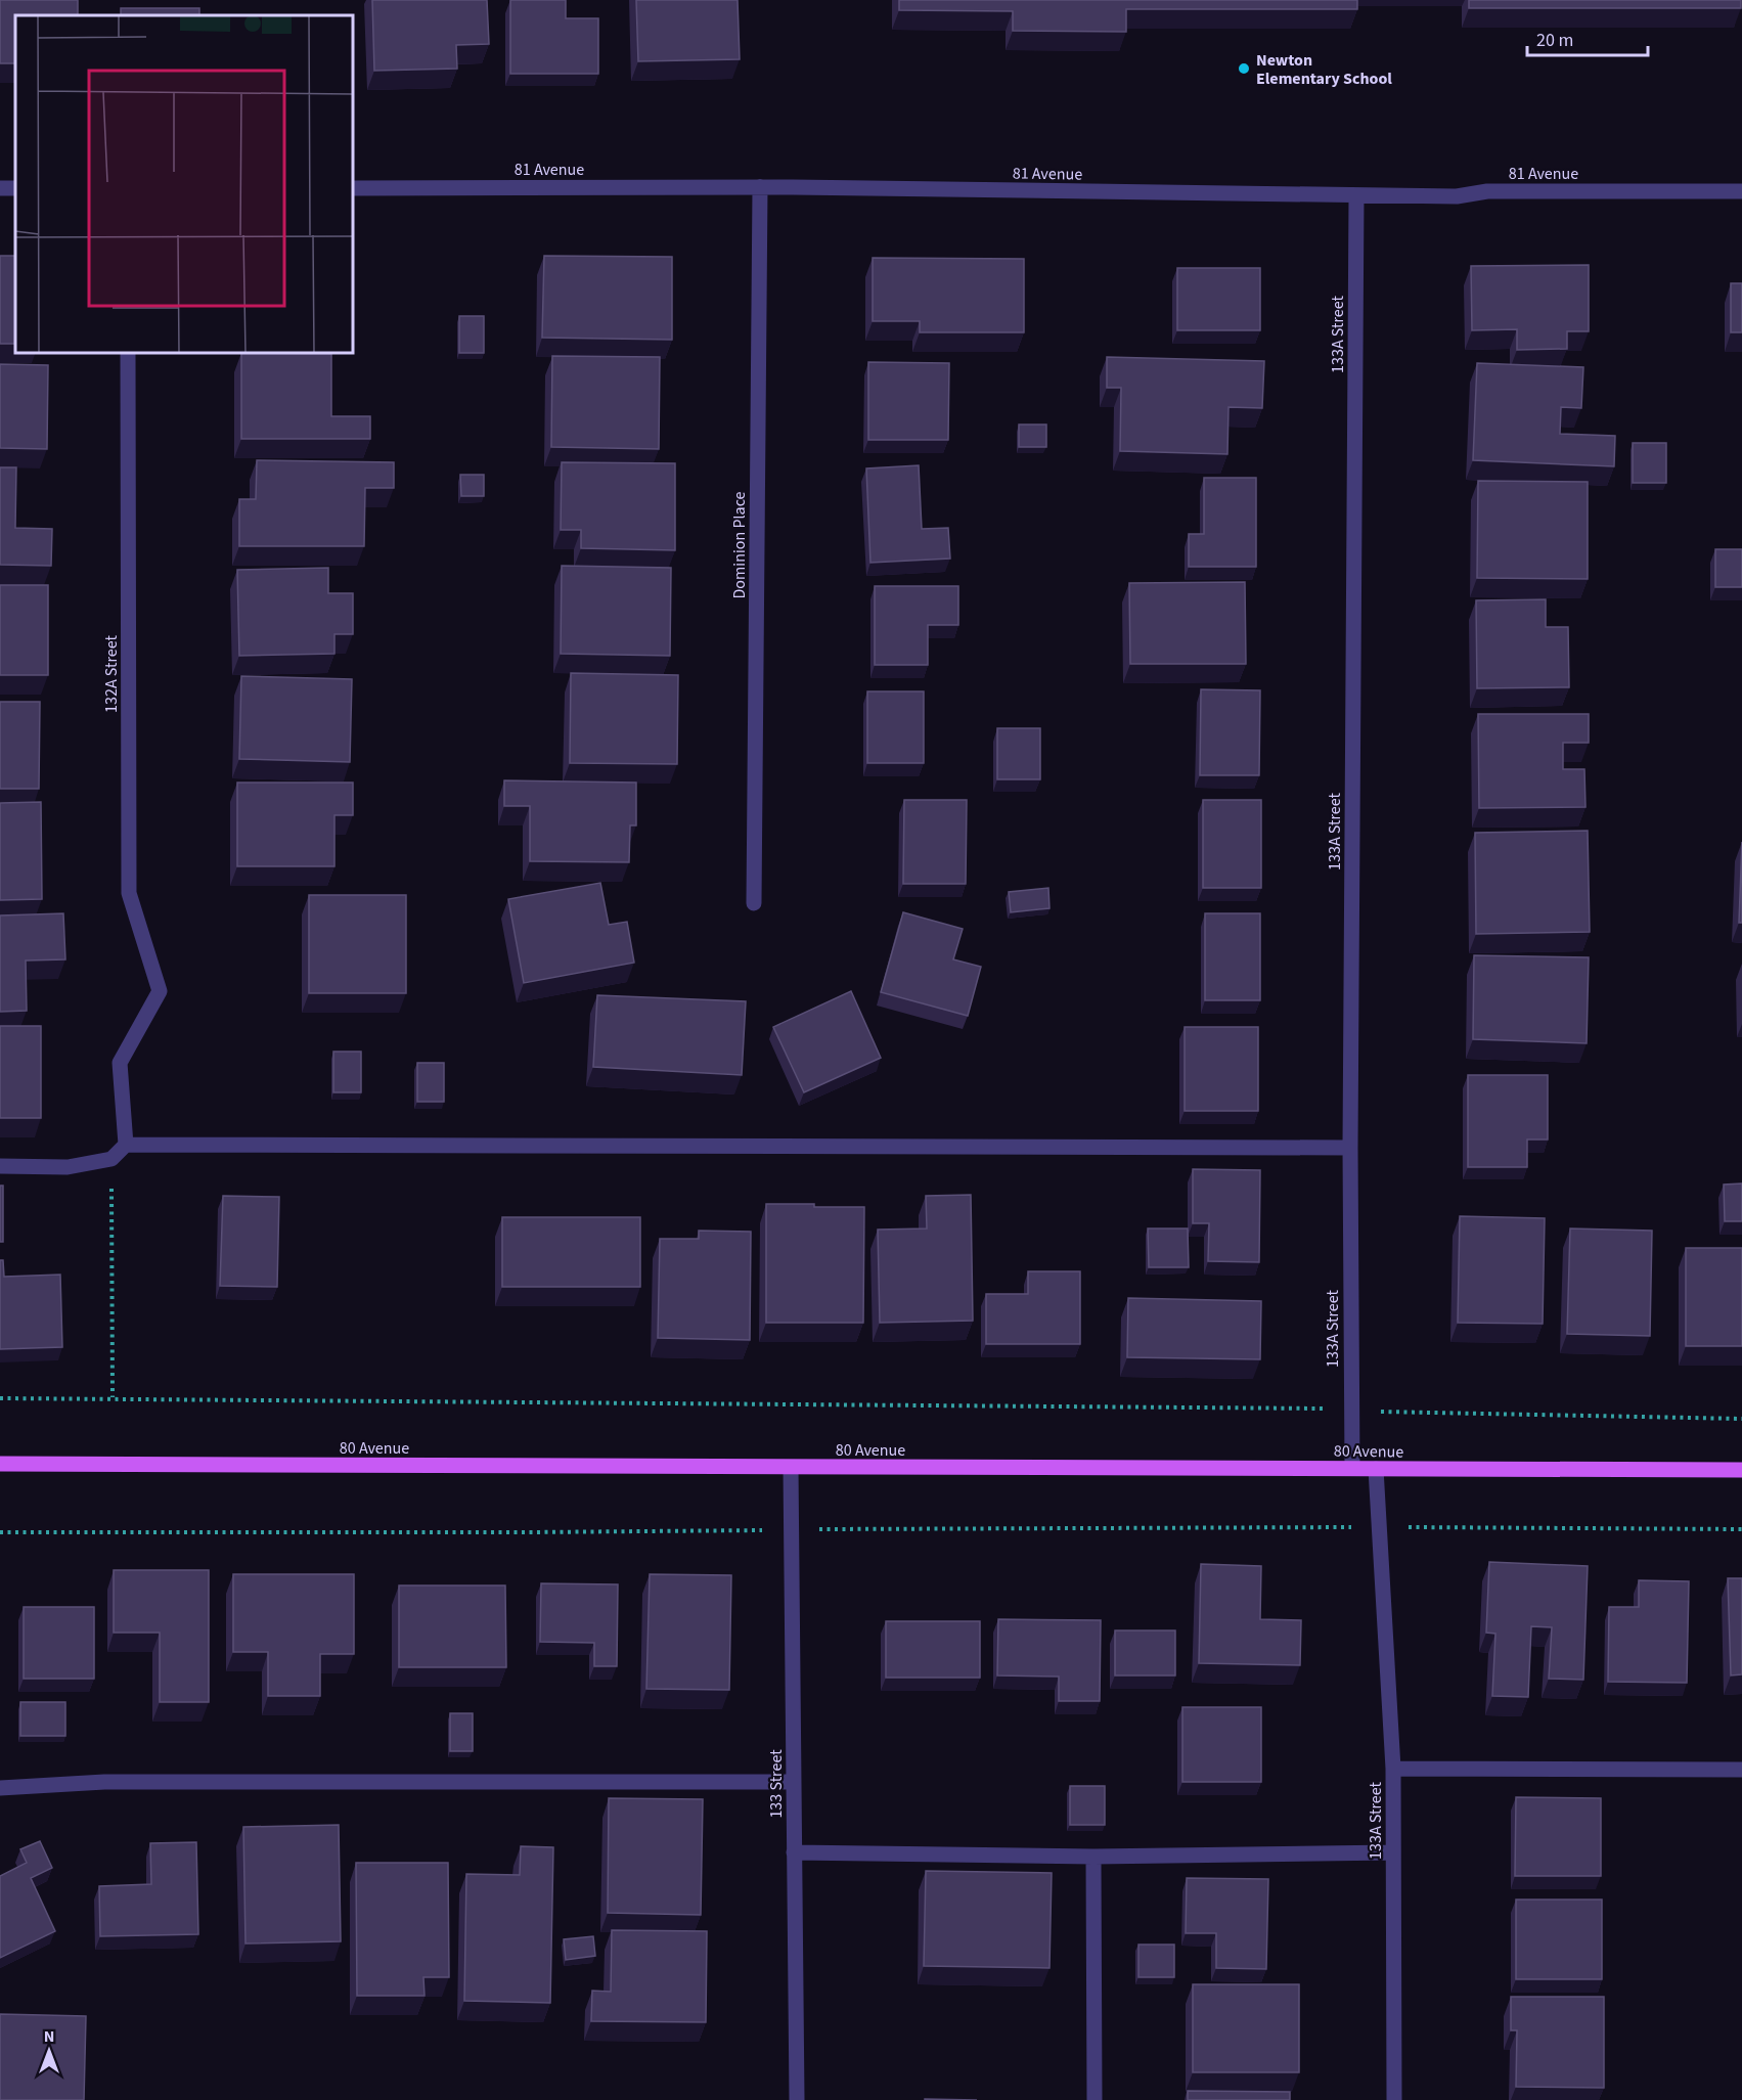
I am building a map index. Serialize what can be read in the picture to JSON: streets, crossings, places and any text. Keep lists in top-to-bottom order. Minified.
{"streets":{"main road":["80 Avenue"],"street":["81 Avenue","133A Street","Dominion Place","132A Street","133 Street"]},"crossings":[["81 Avenue","133A Street"],["81 Avenue","Dominion Place"],["133A Street","80 Avenue"],["80 Avenue","133 Street"]],"places":["Newton Elementary School"],"scale_bar":"20 m","north":"top"}
